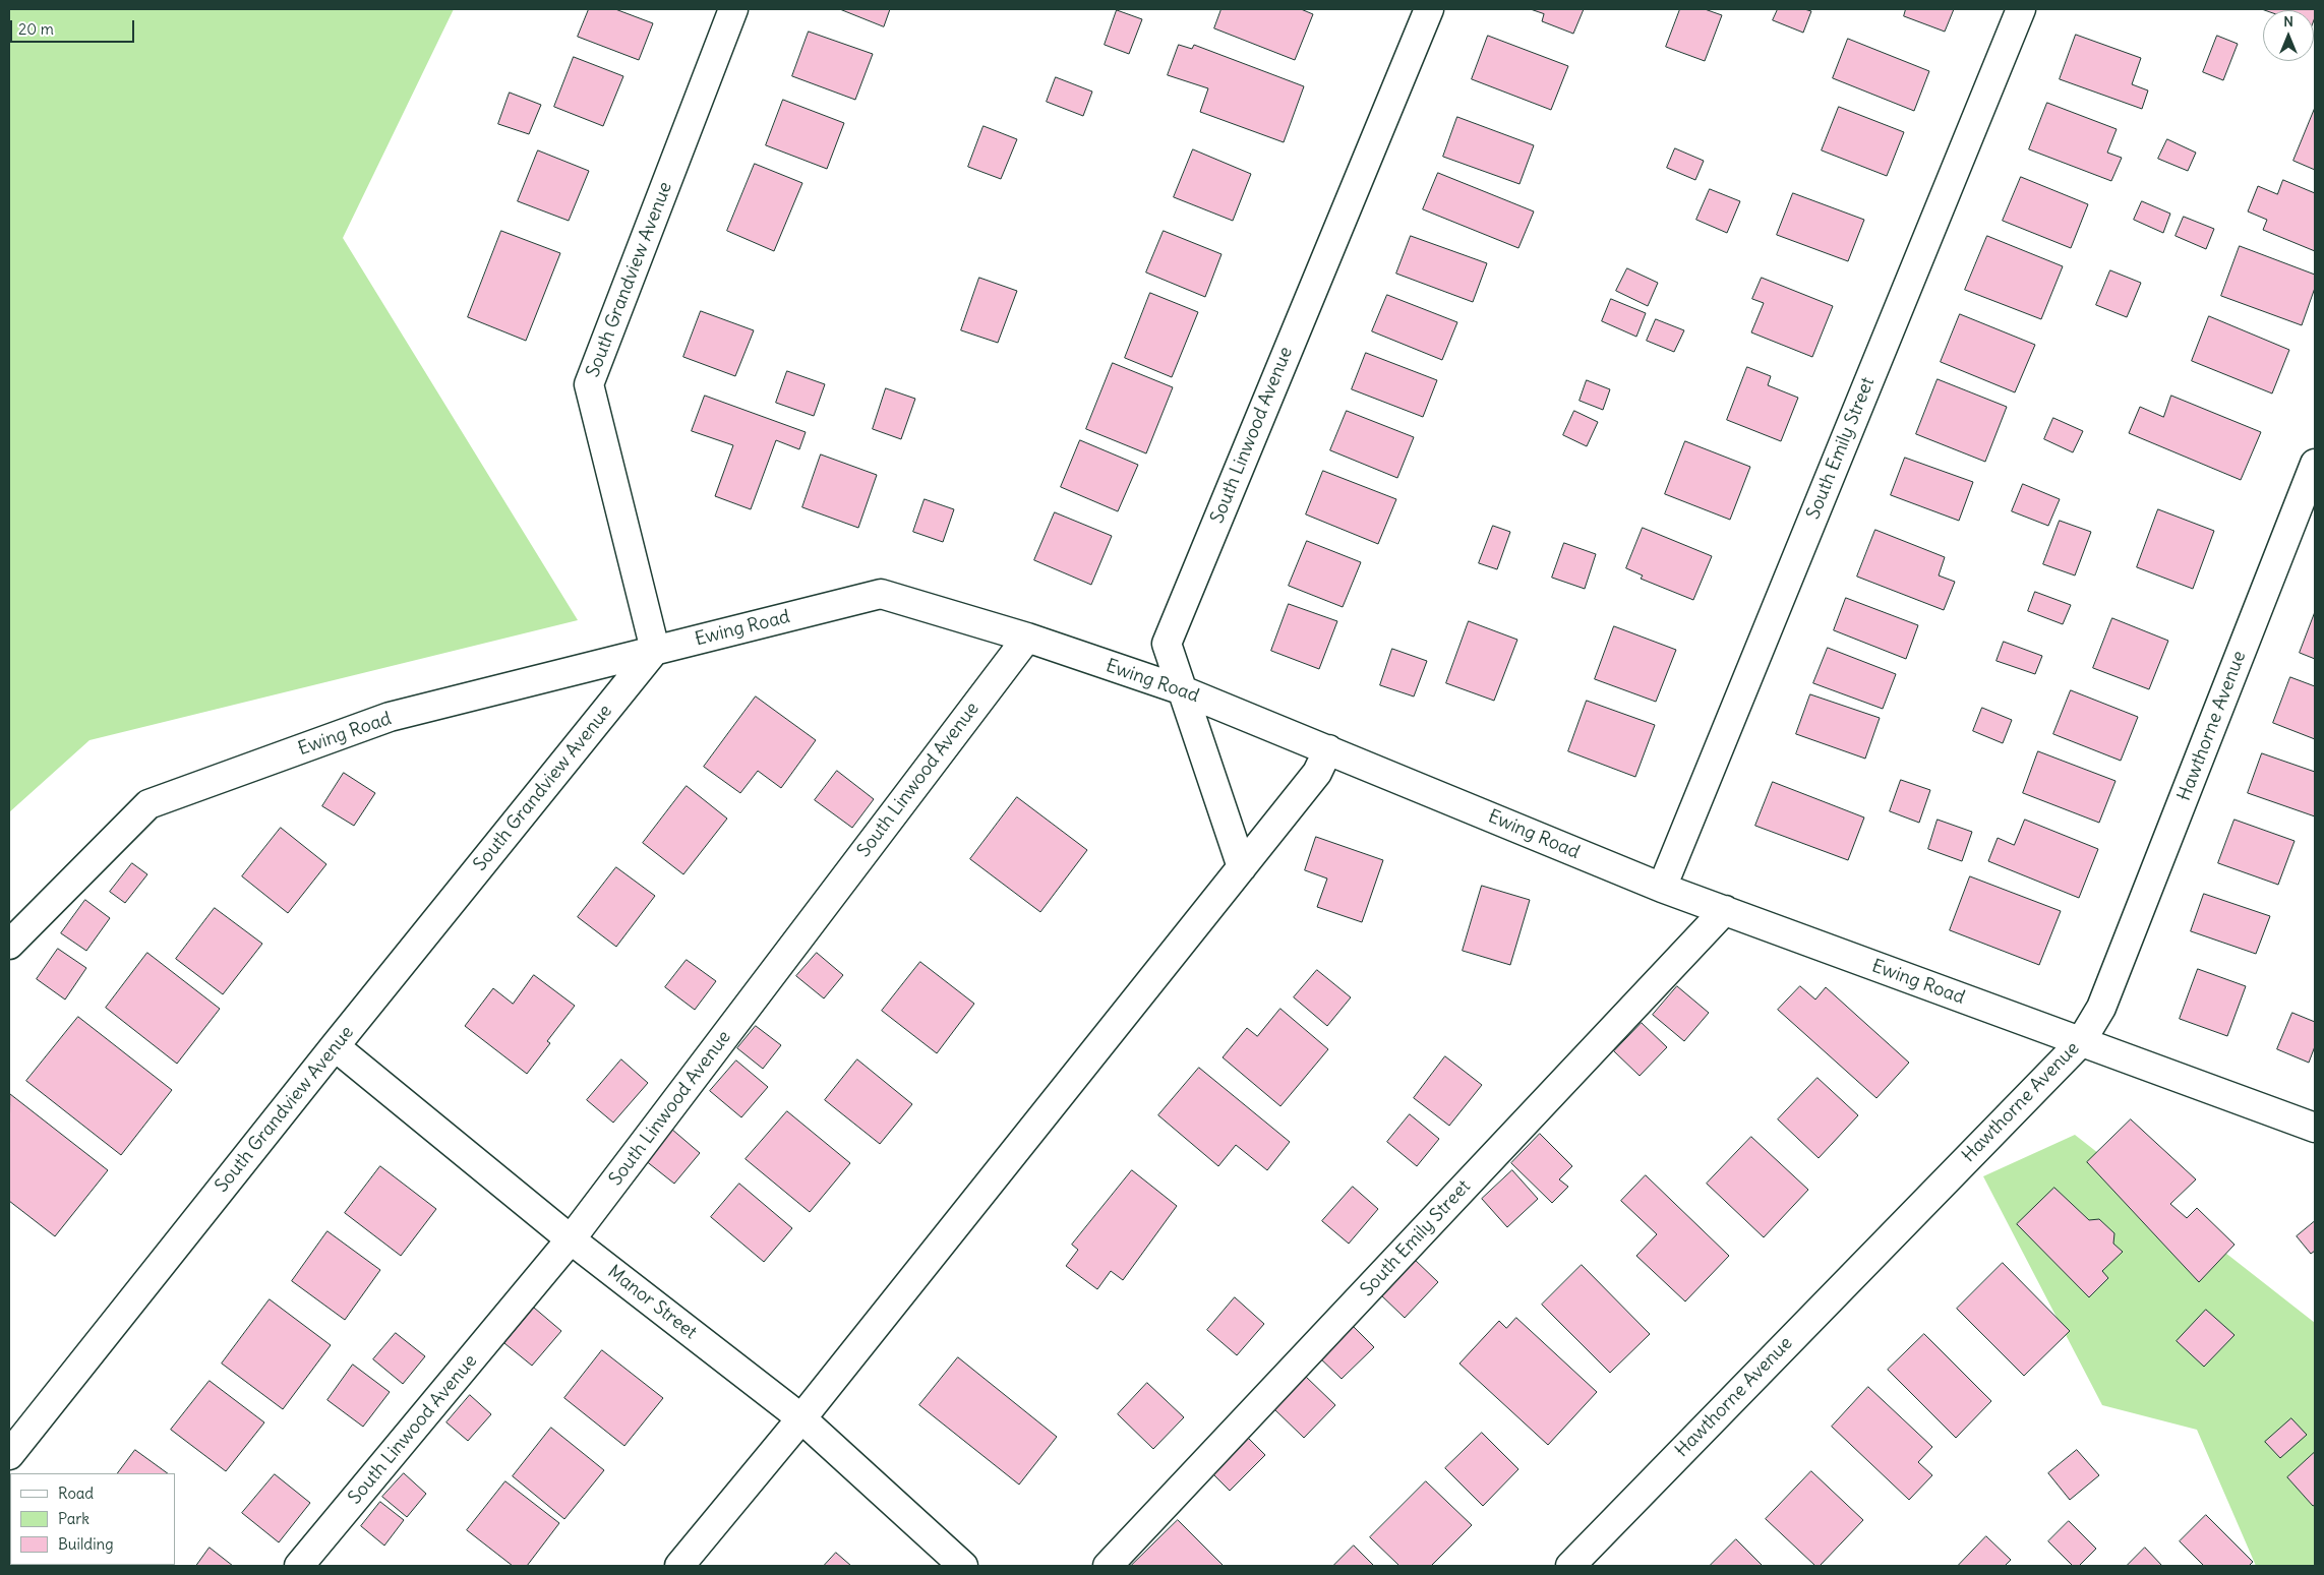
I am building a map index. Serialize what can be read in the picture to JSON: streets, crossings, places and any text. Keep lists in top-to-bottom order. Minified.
{"streets":{"street":["South Grandview Avenue","South Linwood Avenue","South Emily Street","Ewing Road","Hawthorne Avenue","Manor Street"]},"crossings":[["South Grandview Avenue","Ewing Road"],["South Grandview Avenue","Manor Street"],["South Linwood Avenue","Ewing Road"],["South Linwood Avenue","Manor Street"],["South Emily Street","Ewing Road"],["Ewing Road","Hawthorne Avenue"]],"legend":["Road","Park","Building"],"scale_bar":"20 m","north":"top"}
